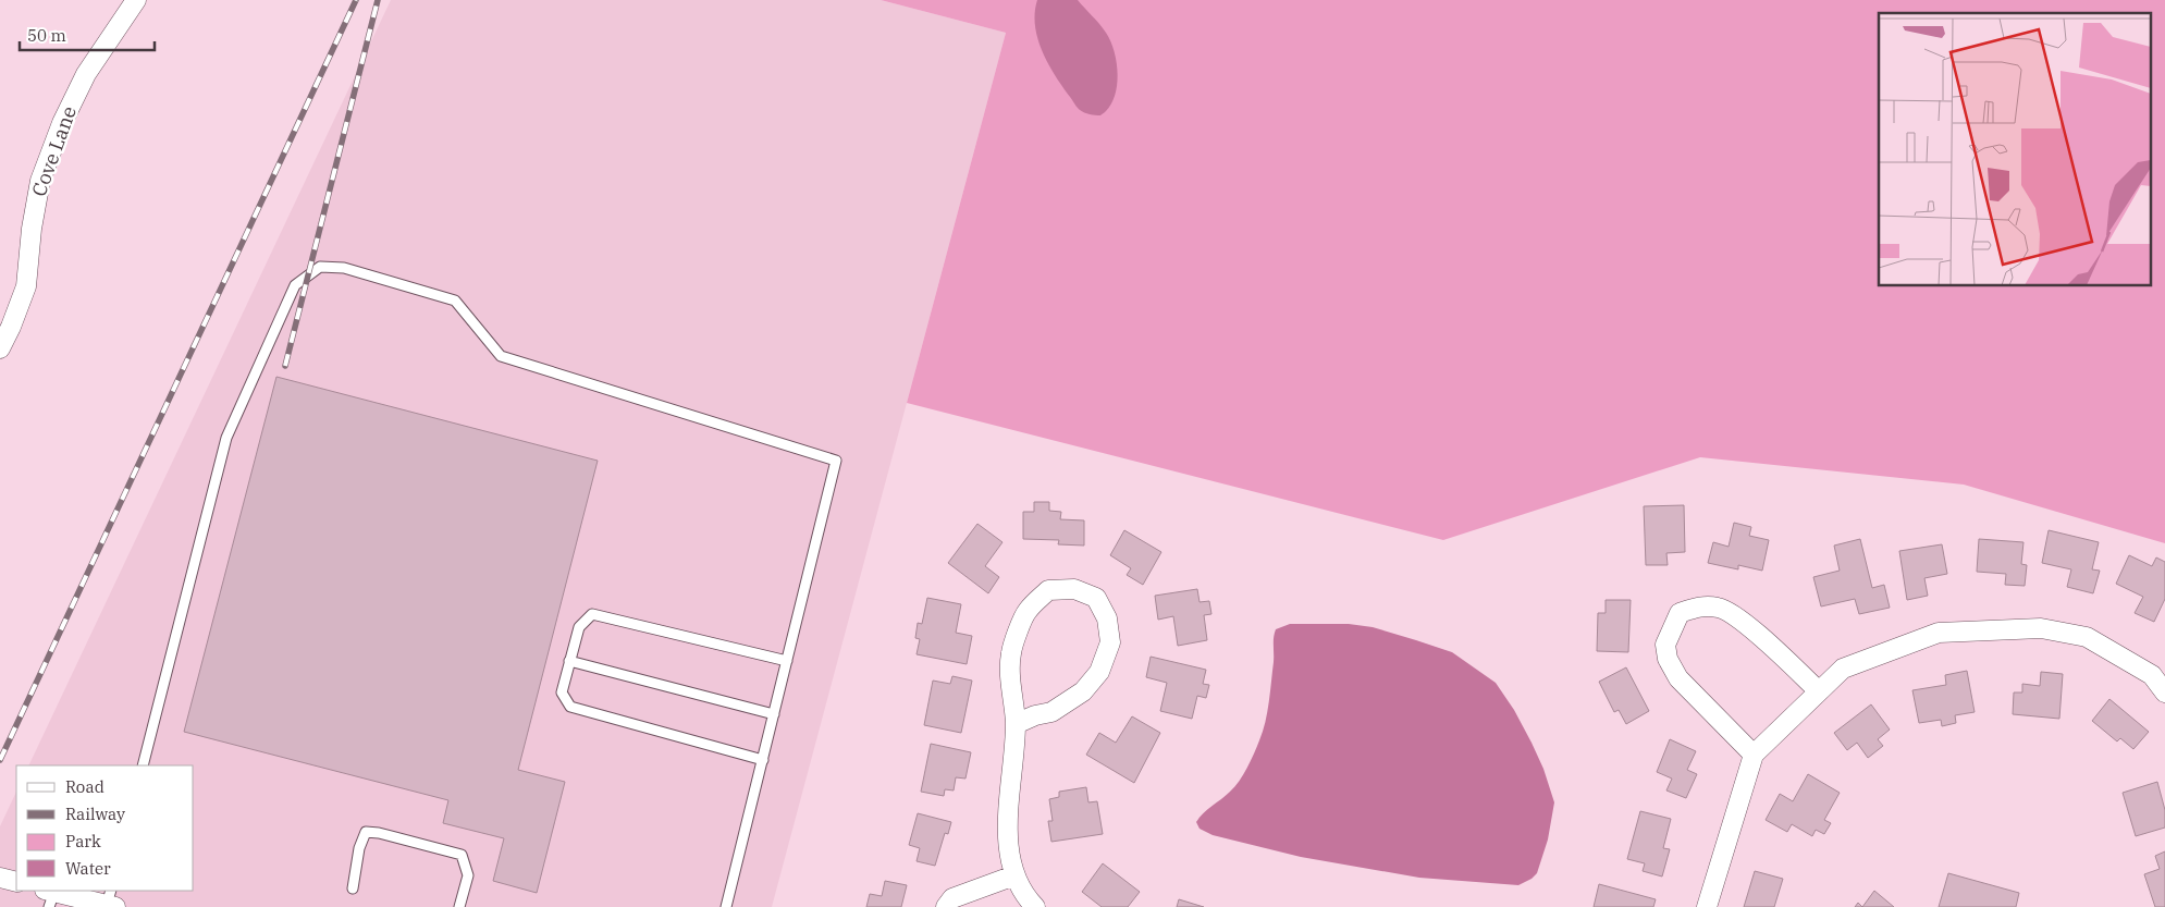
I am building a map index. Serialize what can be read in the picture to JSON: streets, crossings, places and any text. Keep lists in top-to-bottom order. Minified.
{"streets":{"street":["Cove Lane"]},"legend":["Road","Railway","Park","Water"],"scale_bar":"50 m"}
